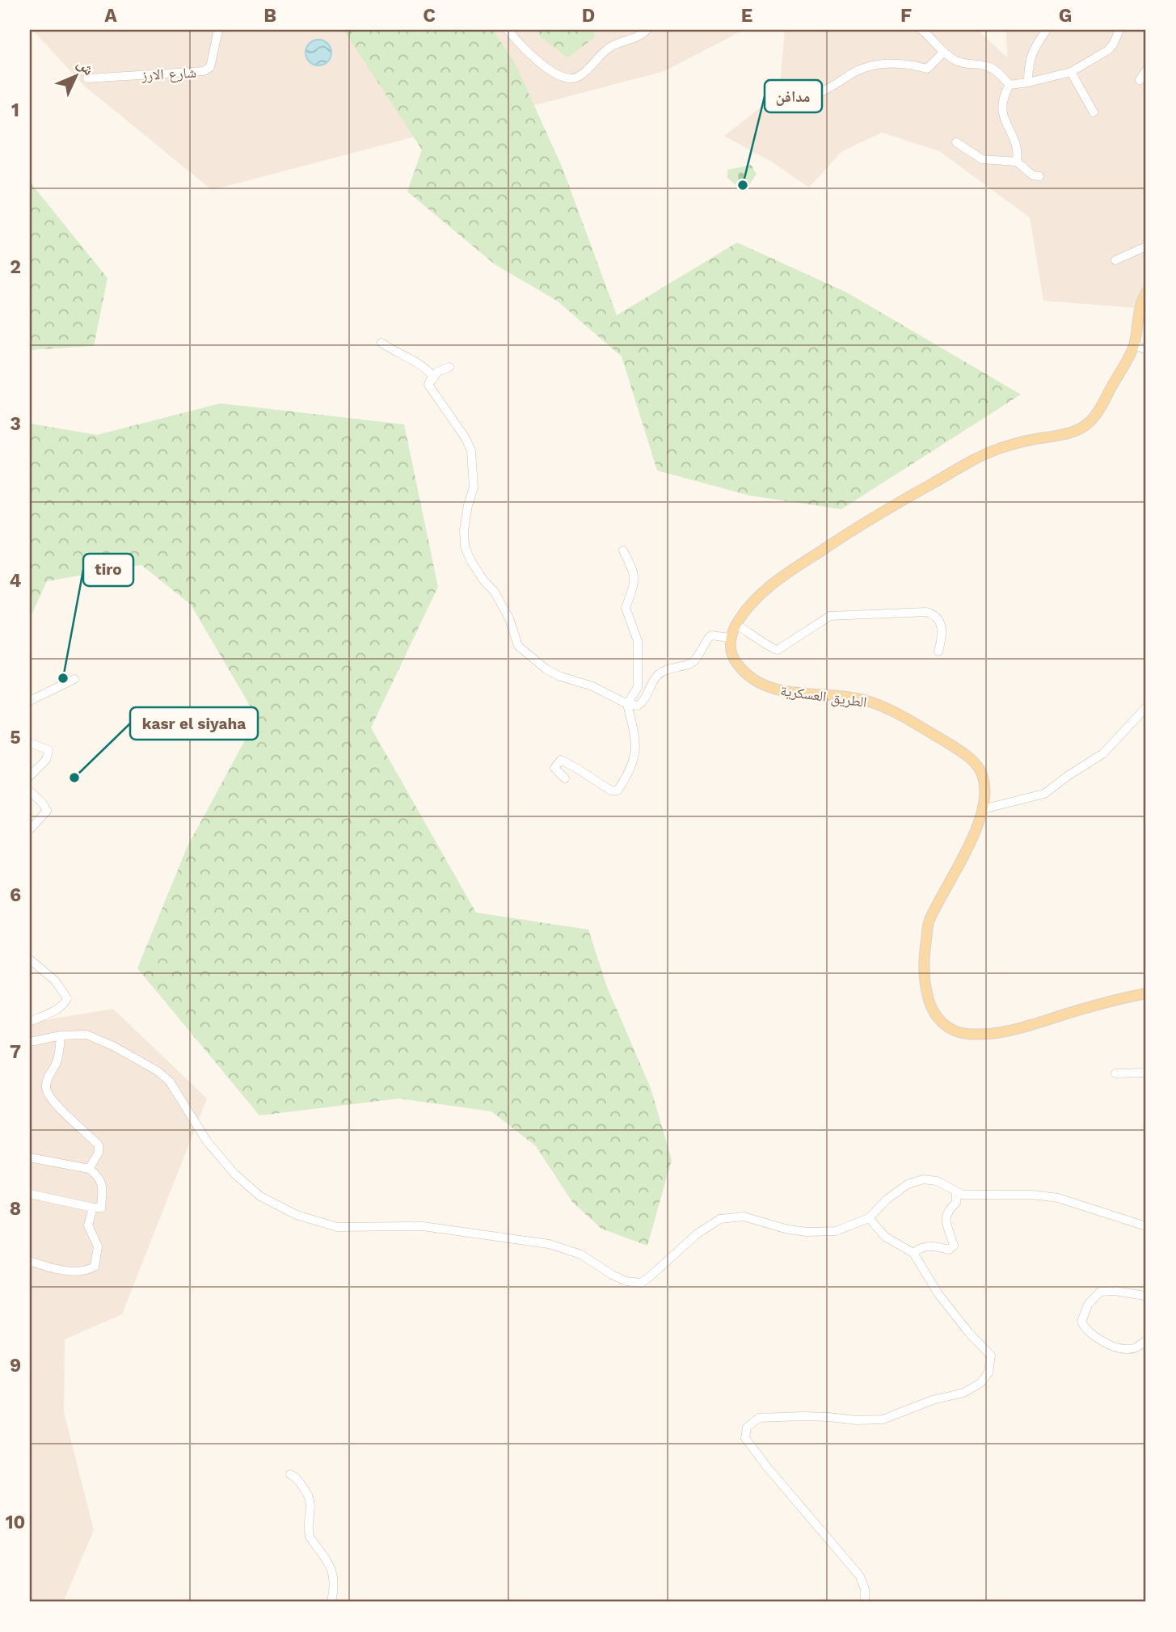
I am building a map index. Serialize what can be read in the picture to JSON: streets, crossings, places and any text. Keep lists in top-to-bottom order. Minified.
{"streets":{"main road":["الطريق العسكرية"],"street":["شارع الارز"]},"places":["مدافن","tiro","kasr el siyaha"],"north":"top right","grid":{"columns":["A","B","C","D","E","F","G"],"rows":["1","2","3","4","5","6","7","8","9","10"]}}
